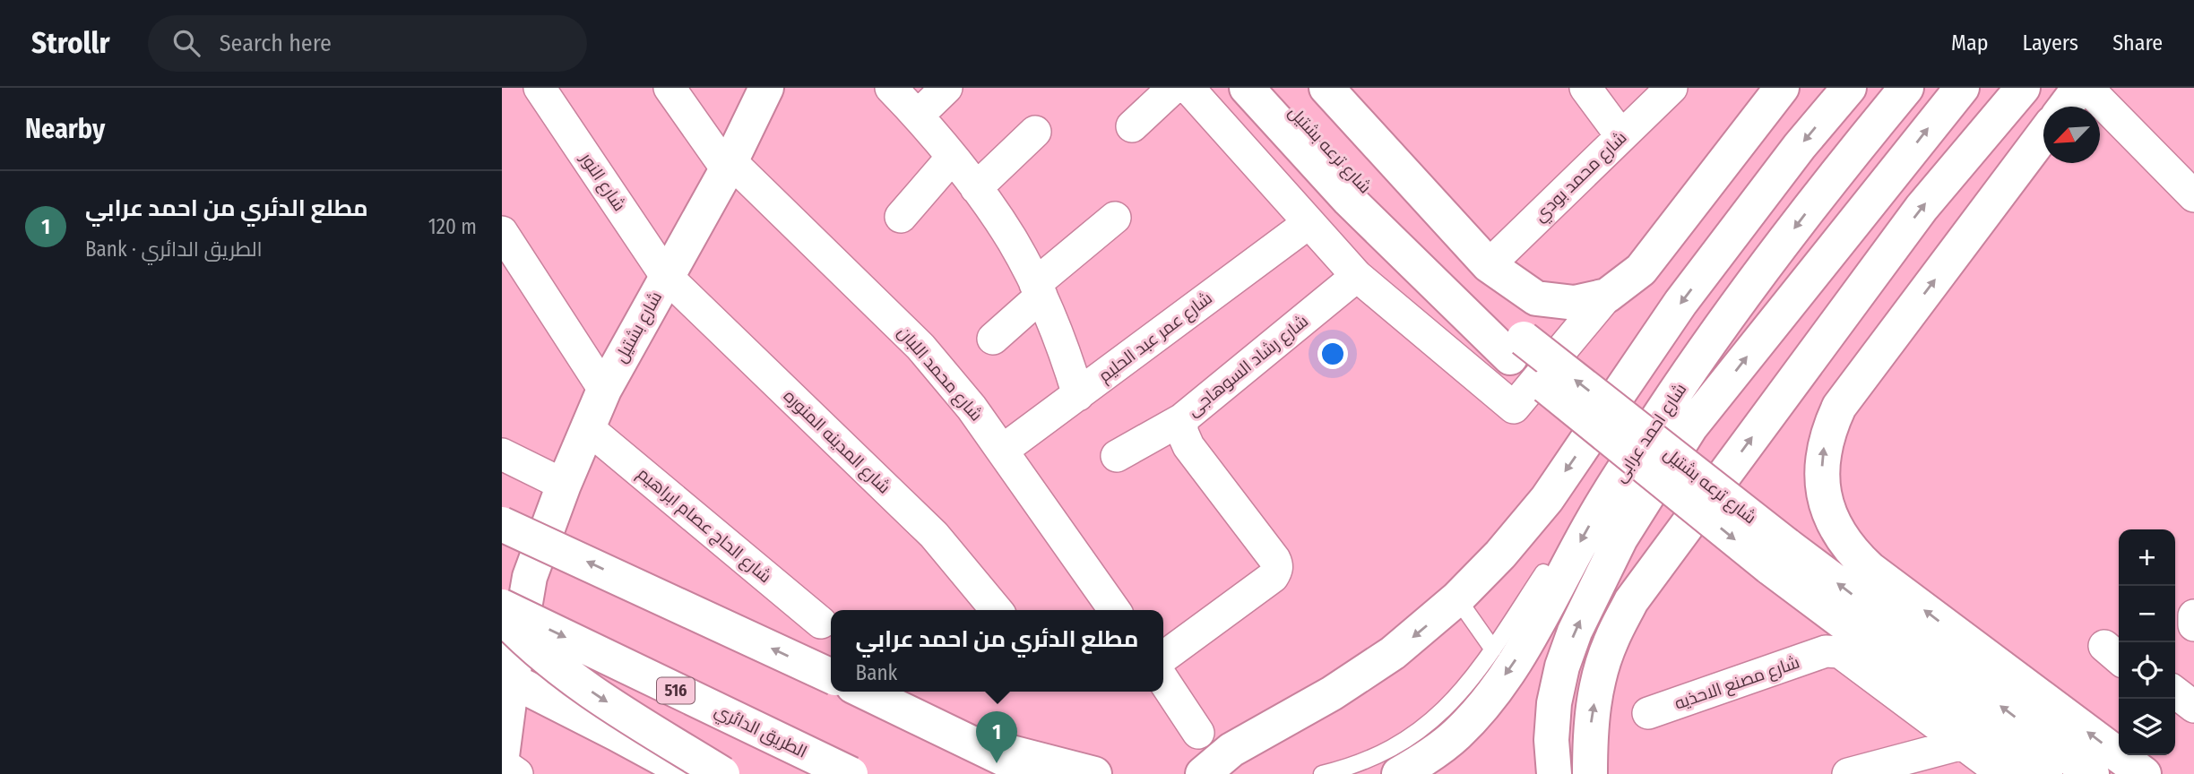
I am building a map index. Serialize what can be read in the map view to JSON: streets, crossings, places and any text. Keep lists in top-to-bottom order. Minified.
{"streets":{"main road":["شارع ترعه بشتيل","شارع بشتيل","شارع احمد عرابى","516","الطريق الدائري"],"street":["شارع محمد بودي","شارع النور","شارع عمر عبد الحليم","شارع رشاد السوهاجى","شارع محمد اللبان","شارع المدينه المنوره","شارع الحاج عصام ابراهيم","شارع مصنع الاحذيه"]},"crossings":[["شارع النور","شارع بشتيل"],["شارع النور","شارع المدينه المنوره"],["شارع بشتيل","شارع محمد اللبان"],["شارع بشتيل","شارع المدينه المنوره"],["شارع بشتيل","شارع الحاج عصام ابراهيم"],["شارع عمر عبد الحليم","شارع محمد اللبان"]],"north":"bottom left","page":{"header":"Strollr","search":"Search here","nav":["Map","Layers","Share"],"heading":"Nearby","list":[{"mark":"1","name":"مطلع الدئري من احمد عرابي","note":"Bank · الطريق الدائري","value":"120 m"}],"map_buttons":["+","−"],"popup":["مطلع الدئري من احمد عرابي","Bank"],"pins":"1"}}
